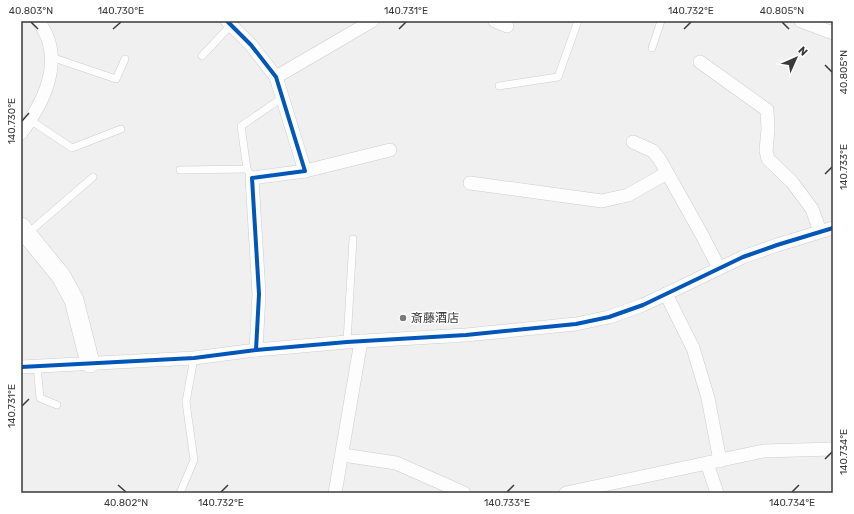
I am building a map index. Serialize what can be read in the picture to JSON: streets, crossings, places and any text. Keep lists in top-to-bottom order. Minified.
{"places":["斎藤酒店"],"north":"top right","coordinates":["40.803°N","140.730°E","140.731°E","140.732°E","40.805°N","140.733°E","140.734°E","40.802°N"]}
